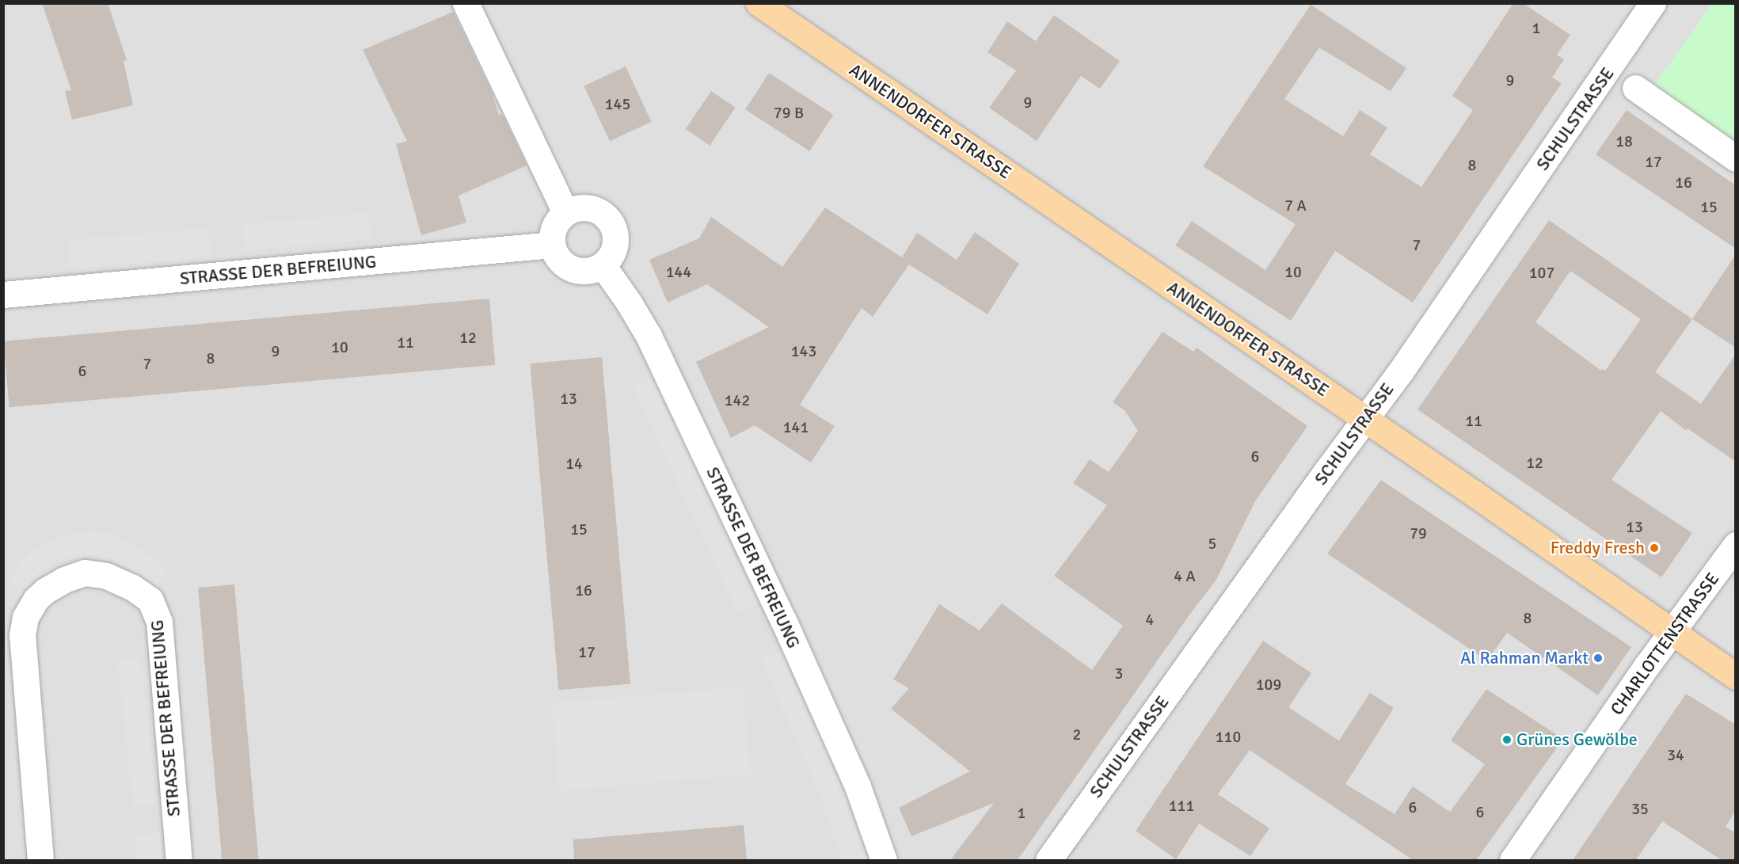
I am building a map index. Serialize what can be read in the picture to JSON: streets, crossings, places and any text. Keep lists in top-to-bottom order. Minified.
{"streets":{"main road":["ANNENDORFER STRASSE"],"street":["SCHULSTRASSE","STRASSE DER BEFREIUNG","CHARLOTTENSTRASSE"]},"crossings":[["SCHULSTRASSE","ANNENDORFER STRASSE"],["ANNENDORFER STRASSE","CHARLOTTENSTRASSE"]],"places":["Freddy Fresh","Al Rahman Markt","Grünes Gewölbe"],"house_numbers":["1","9","9","145","79 B","18","17","8","16","7 A","15","7","144","10","107","12","11","10","9","143","8","7","6","13","142","11","141","6","12","14","13","15","79","5","4 A","16","8","4","17","3","109","2","110","34","111","6","35","6","1"]}
